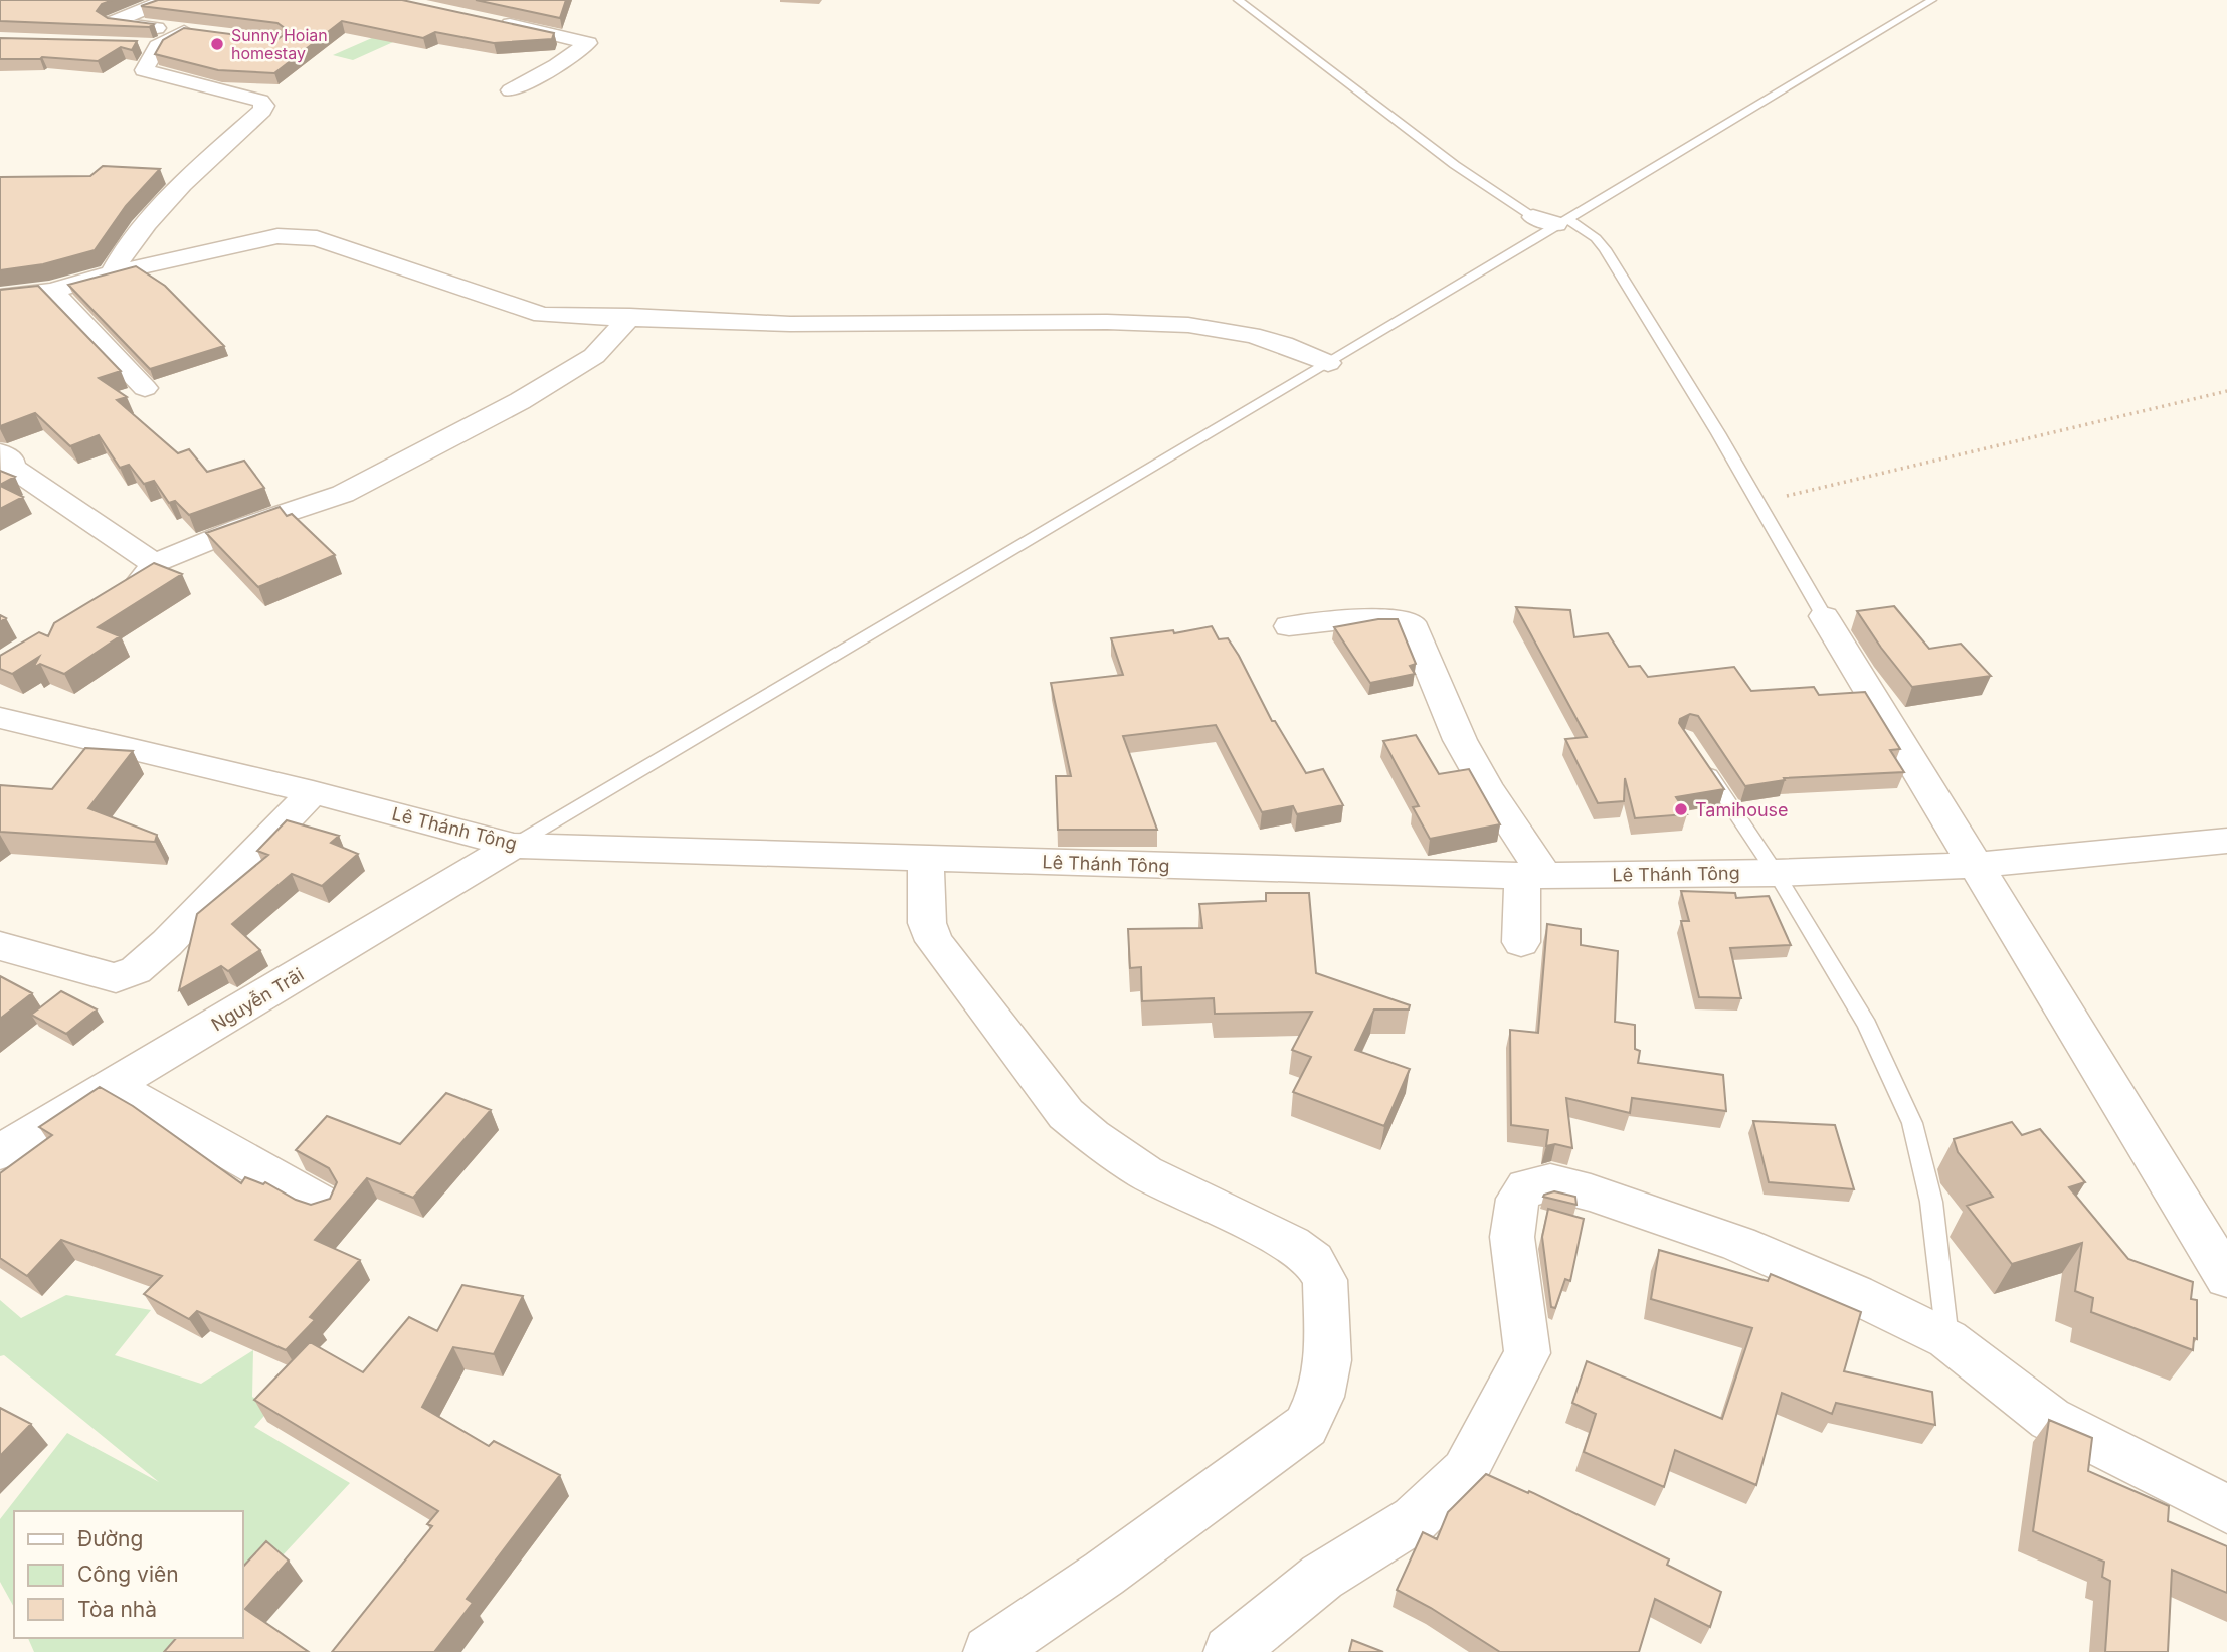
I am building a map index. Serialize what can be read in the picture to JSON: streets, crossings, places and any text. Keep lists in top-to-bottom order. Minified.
{"streets":{"street":["Lê Thánh Tông","Nguyễn Trãi"]},"crossings":[["Lê Thánh Tông","Nguyễn Trãi"]],"places":["Sunny Hoian homestay","Tamihouse"],"legend":["Đường","Công viên","Tòa nhà"]}
